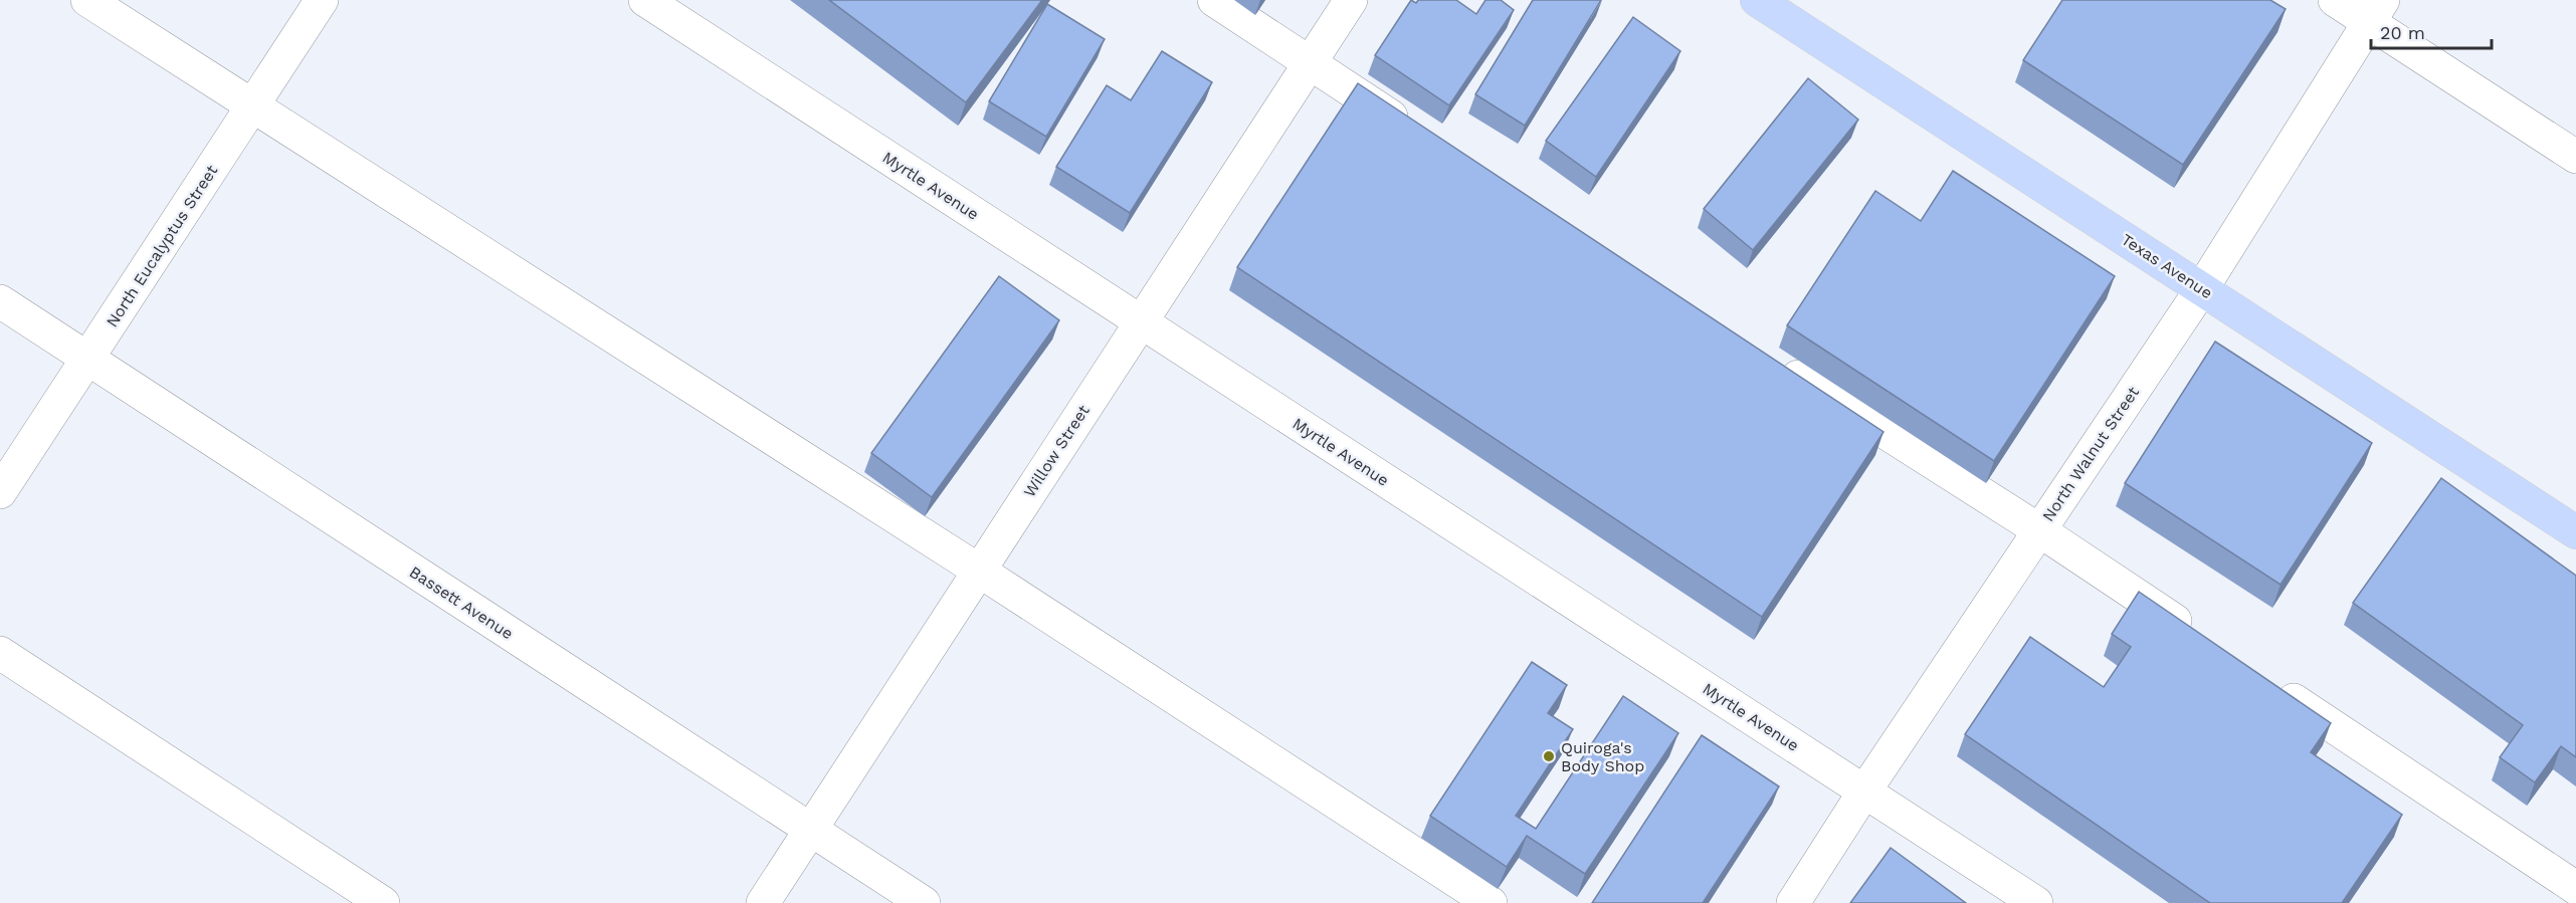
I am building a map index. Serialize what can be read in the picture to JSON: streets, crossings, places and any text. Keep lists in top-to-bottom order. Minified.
{"streets":{"main road":["Texas Avenue"],"street":["Myrtle Avenue","North Eucalyptus Street","Willow Street","North Walnut Street","Bassett Avenue"]},"crossings":[["Myrtle Avenue","Willow Street"],["Myrtle Avenue","North Walnut Street"],["North Eucalyptus Street","Bassett Avenue"],["Texas Avenue","North Walnut Street"],["Willow Street","Bassett Avenue"]],"places":["Quiroga's Body Shop"],"scale_bar":"20 m"}
